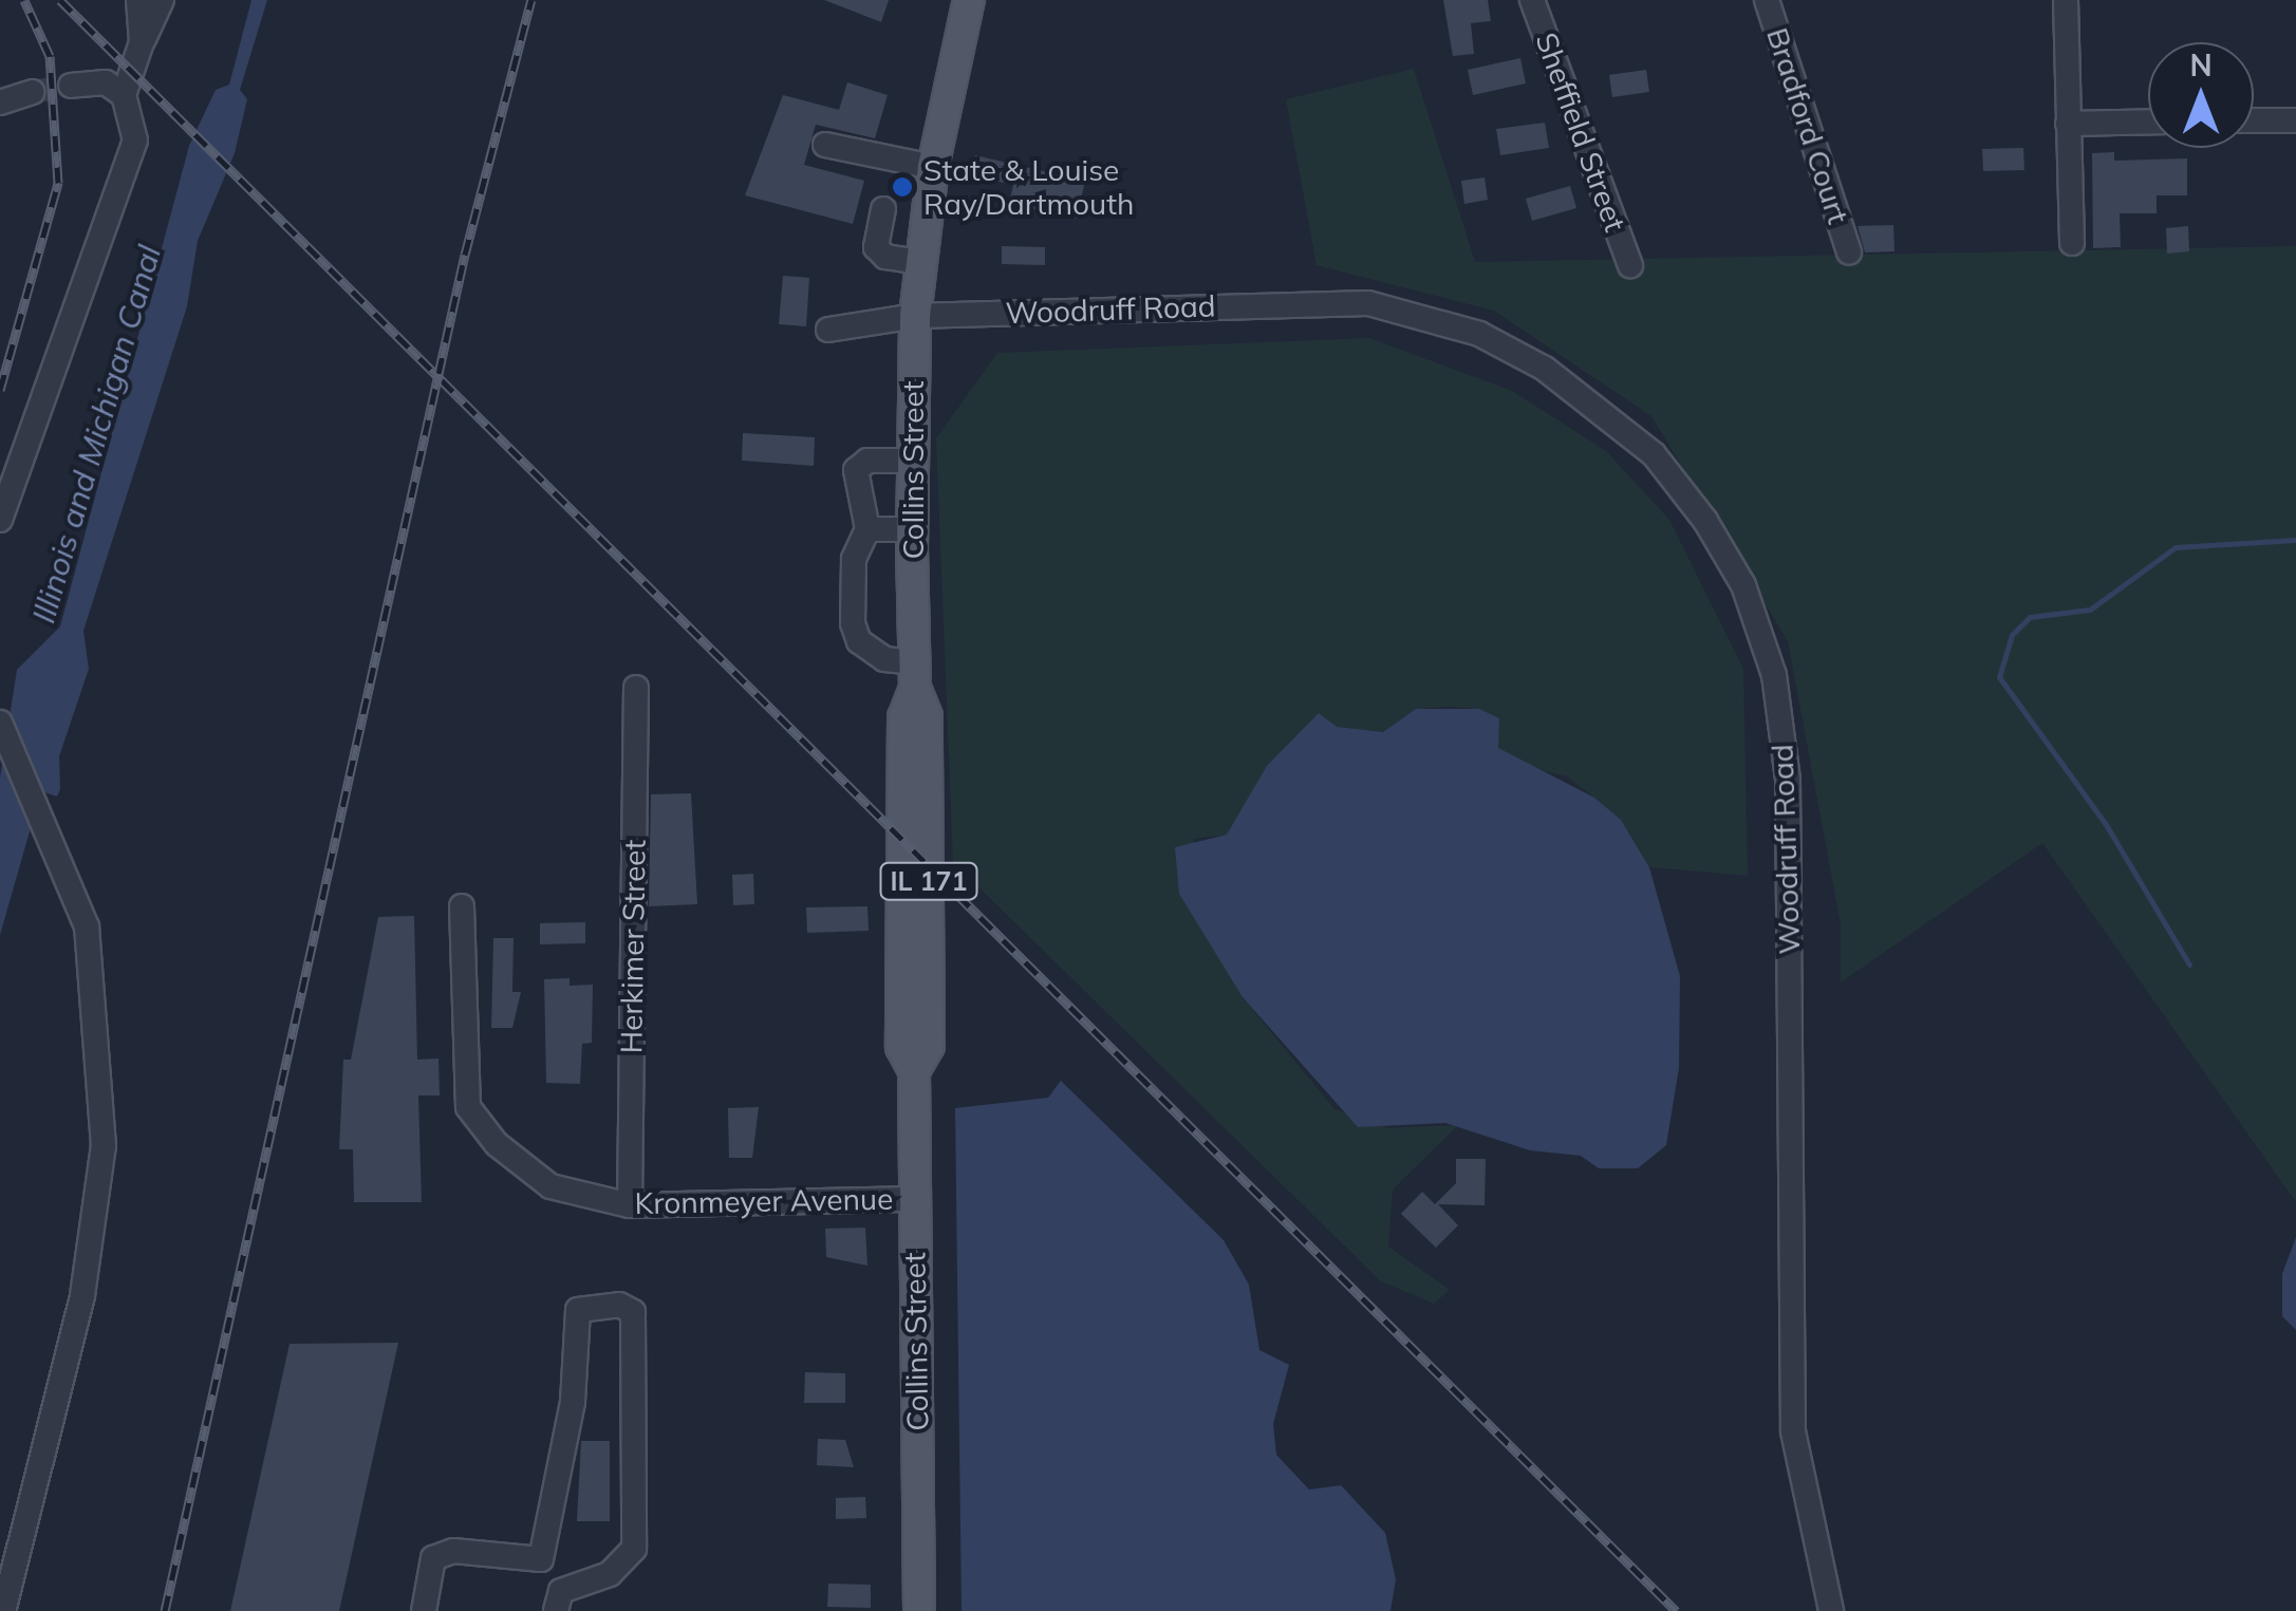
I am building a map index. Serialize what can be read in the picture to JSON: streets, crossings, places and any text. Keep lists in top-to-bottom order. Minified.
{"streets":{"main road":["Collins Street","IL 171"],"street":["Bradford Court","Sheffield Street","Woodruff Road","Herkimer Street","Kronmeyer Avenue"]},"crossings":[["Woodruff Road","Collins Street"],["Woodruff Road","IL 171"],["Collins Street","IL 171"],["Collins Street","Kronmeyer Avenue"],["Herkimer Street","Kronmeyer Avenue"]],"water":["Illinois and Michigan Canal"],"places":["State & Louise Ray/Dartmouth"],"north":"top"}
